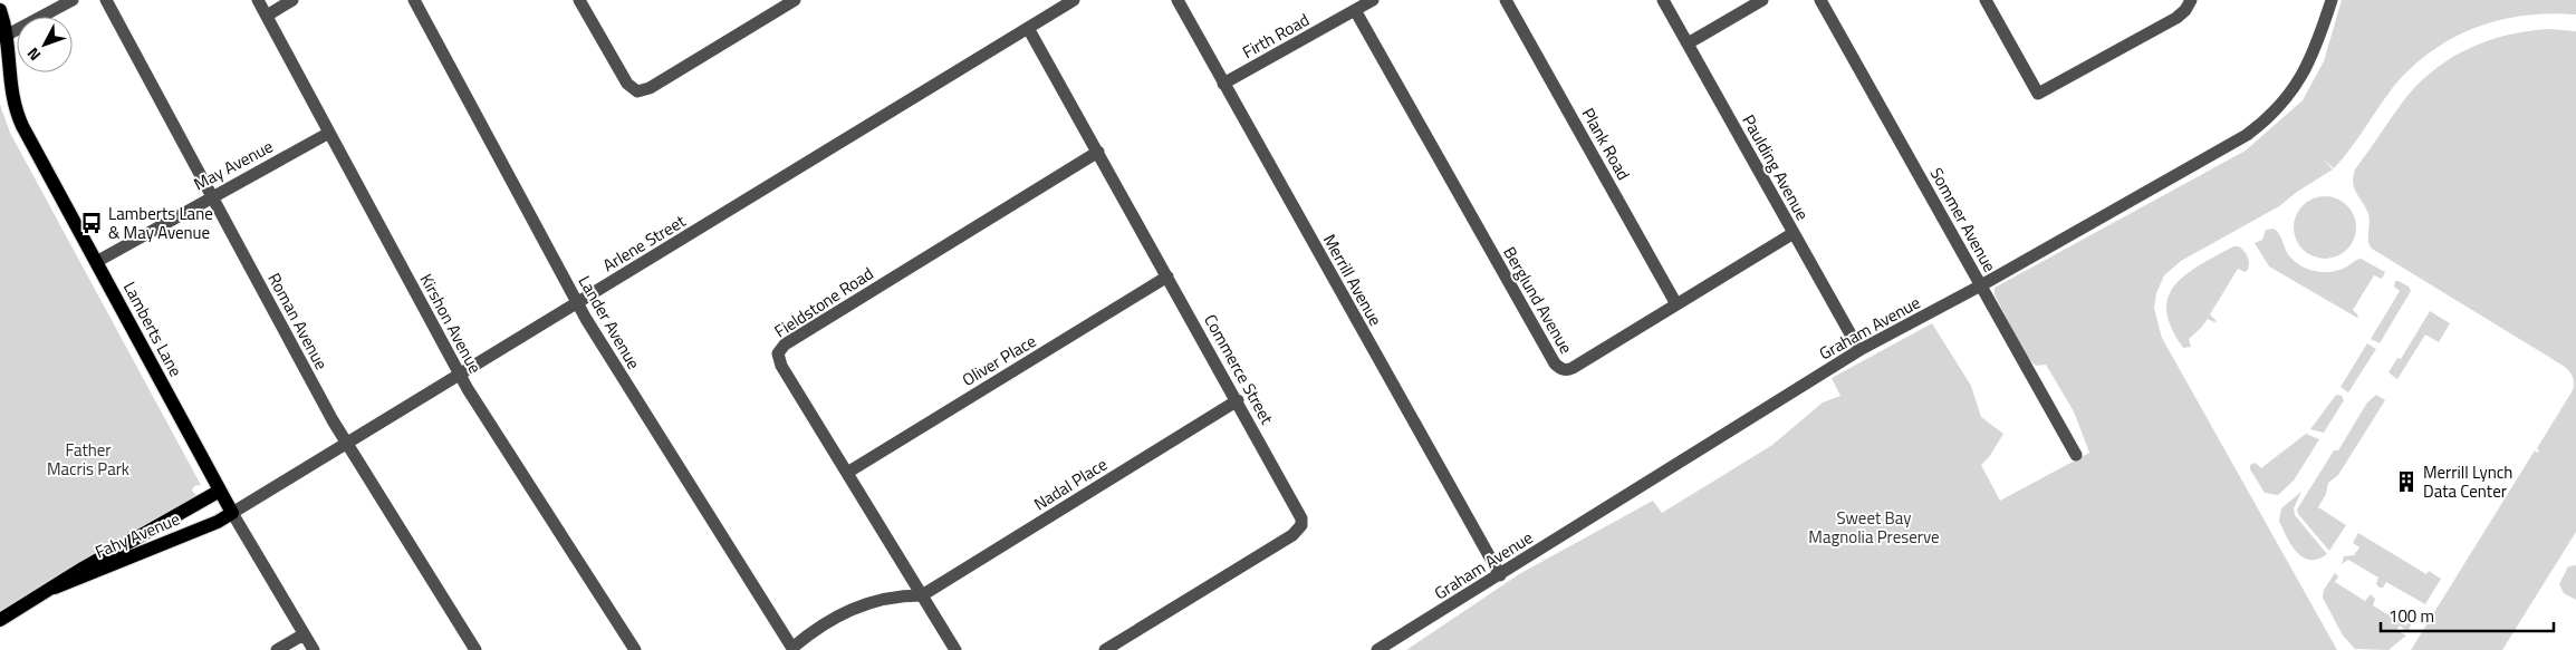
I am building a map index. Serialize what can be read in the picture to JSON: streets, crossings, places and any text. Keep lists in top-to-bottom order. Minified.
{"streets":{"main road":["Lamberts Lane","Fahy Avenue"],"street":["Firth Road","Plank Road","May Avenue","Paulding Avenue","Sommer Avenue","Arlene Street","Merrill Avenue","Berglund Avenue","Fieldstone Road","Roman Avenue","Lander Avenue","Kirshon Avenue","Graham Avenue","Oliver Place","Commerce Street","Nadal Place"]},"crossings":[["Firth Road","Merrill Avenue"],["Firth Road","Berglund Avenue"],["Plank Road","Berglund Avenue"],["May Avenue","Roman Avenue"],["May Avenue","Kirshon Avenue"],["May Avenue","Lamberts Lane"],["Paulding Avenue","Berglund Avenue"],["Paulding Avenue","Graham Avenue"],["Sommer Avenue","Graham Avenue"],["Arlene Street","Roman Avenue"],["Arlene Street","Lander Avenue"],["Arlene Street","Kirshon Avenue"],["Arlene Street","Lamberts Lane"],["Arlene Street","Commerce Street"],["Arlene Street","Fahy Avenue"],["Merrill Avenue","Graham Avenue"],["Fieldstone Road","Oliver Place"],["Fieldstone Road","Commerce Street"],["Fieldstone Road","Nadal Place"],["Lamberts Lane","Fahy Avenue"],["Oliver Place","Commerce Street"],["Commerce Street","Nadal Place"]],"parks":["Father Macris Park","Sweet Bay Magnolia Preserve"],"places":{"bus stop":["Lamberts Lane & May Avenue"],"building":["Merrill Lynch Data Center"]},"scale_bar":"100 m","north":"bottom left"}
